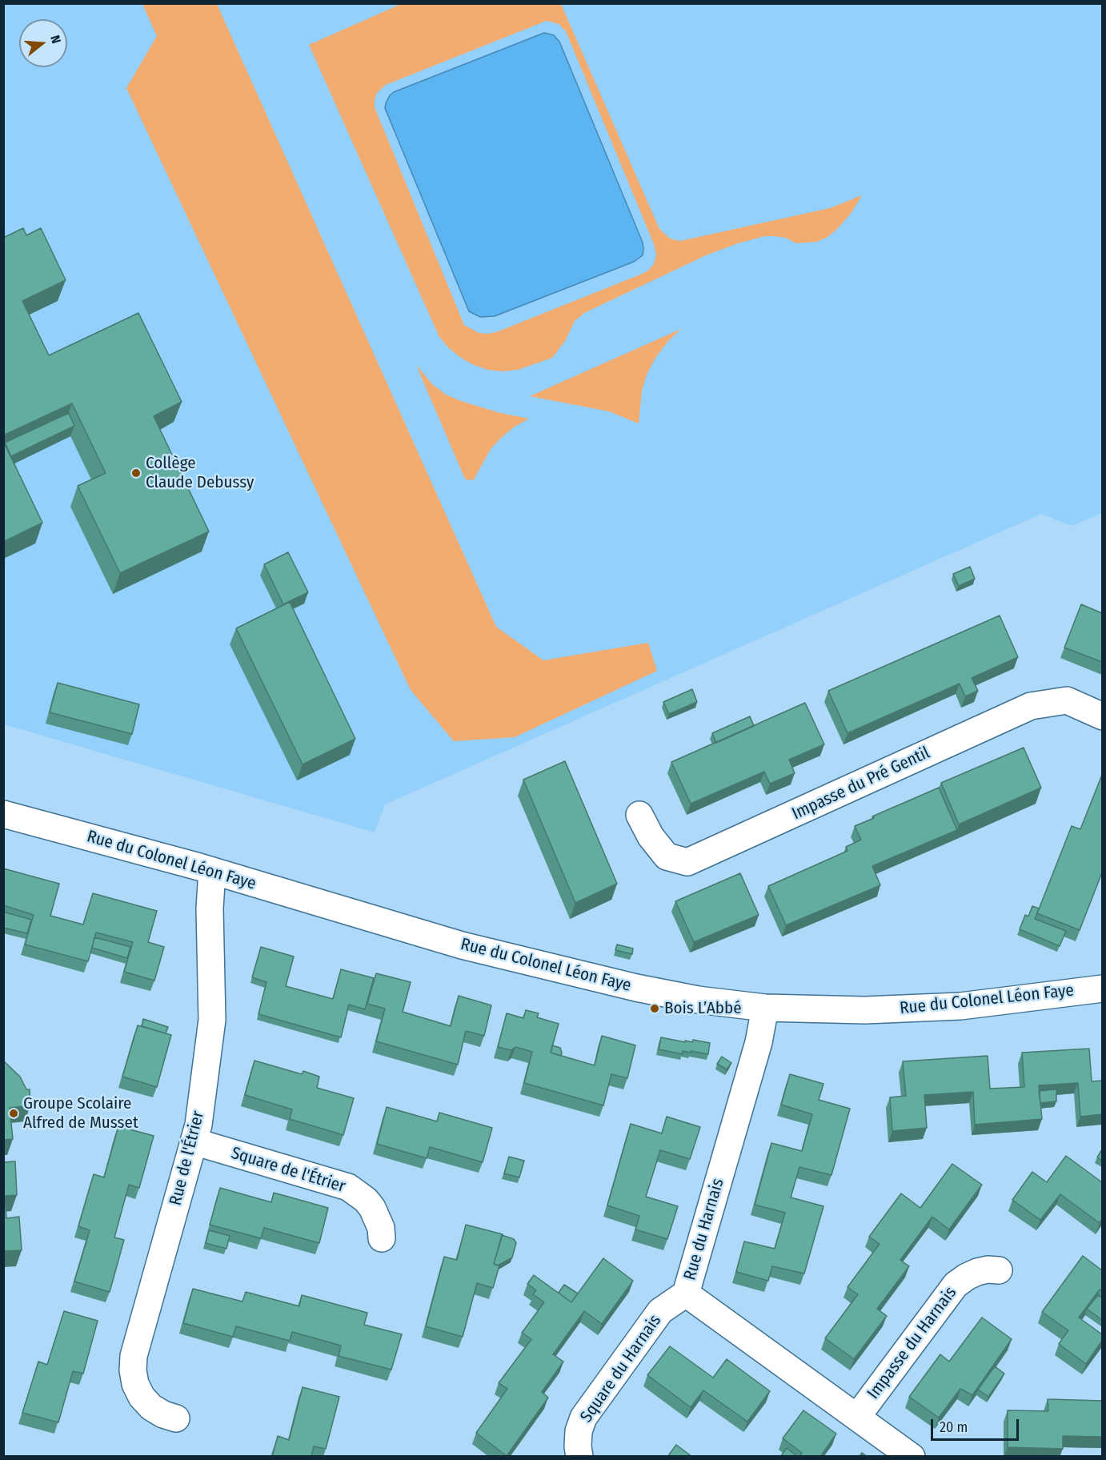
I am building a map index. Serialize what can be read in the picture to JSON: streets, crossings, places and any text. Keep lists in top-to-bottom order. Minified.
{"streets":{"street":["Impasse du Pré Gentil","Rue du Colonel Léon Faye","Rue de l'Étrier","Square de l'Étrier","Rue du Harnais","Impasse du Harnais","Square du Harnais"]},"crossings":[["Rue du Colonel Léon Faye","Rue de l'Étrier"],["Rue du Colonel Léon Faye","Rue du Harnais"],["Rue de l'Étrier","Square de l'Étrier"],["Rue du Harnais","Impasse du Harnais"],["Rue du Harnais","Square du Harnais"]],"places":["Collège Claude Debussy","Bois L’Abbé","Groupe Scolaire Alfred de Musset"],"scale_bar":"20 m","north":"right"}
